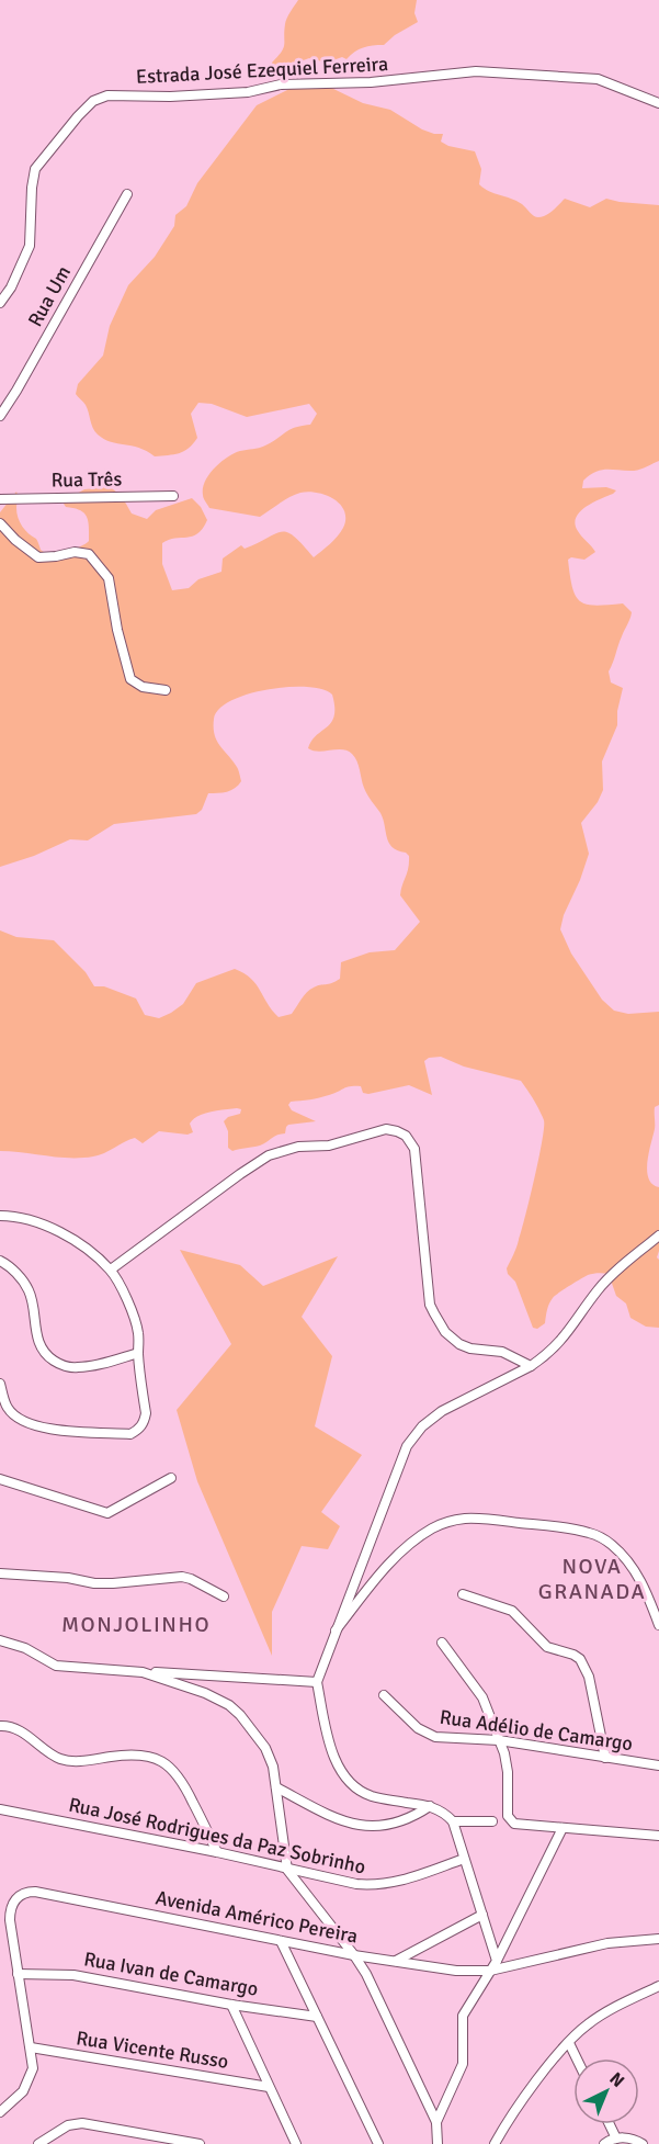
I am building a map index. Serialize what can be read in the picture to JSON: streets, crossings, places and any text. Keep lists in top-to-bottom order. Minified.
{"streets":{"street":["Estrada José Ezequiel Ferreira","Rua Um","Rua Três","Rua Adélio de Camargo","Rua José Rodrigues da Paz Sobrinho","Avenida Américo Pereira","Rua Ivan de Camargo","Rua Vicente Russo"]},"crossings":[["Avenida Américo Pereira","Rua Ivan de Camargo"]],"districts":["NOVA GRANADA","MONJOLINHO"],"north":"top right"}
